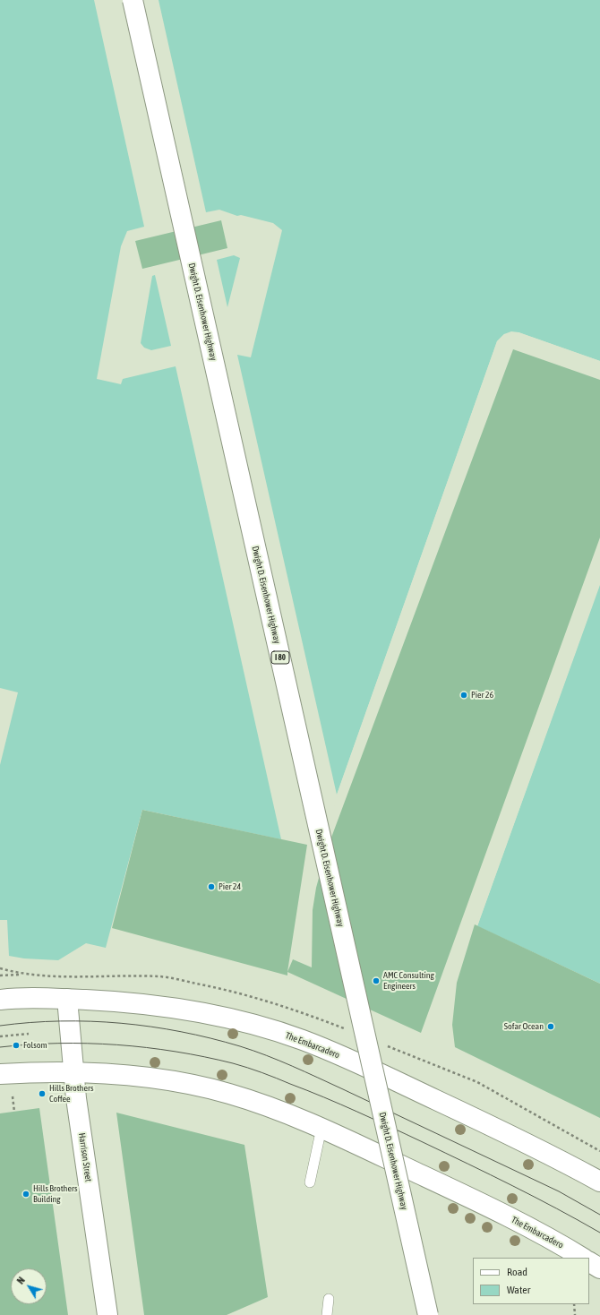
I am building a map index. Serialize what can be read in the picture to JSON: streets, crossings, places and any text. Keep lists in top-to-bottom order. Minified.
{"streets":{"main road":["Dwight D. Eisenhower Highway","I 80","The Embarcadero","Harrison Street"]},"crossings":[["The Embarcadero","Harrison Street"]],"places":["Pier 26","Pier 24","AMC Consulting Engineers","Sofar Ocean","Folsom","Hills Brothers Coffee","Hills Brothers Building"],"legend":["Road","Water"],"north":"top left"}
